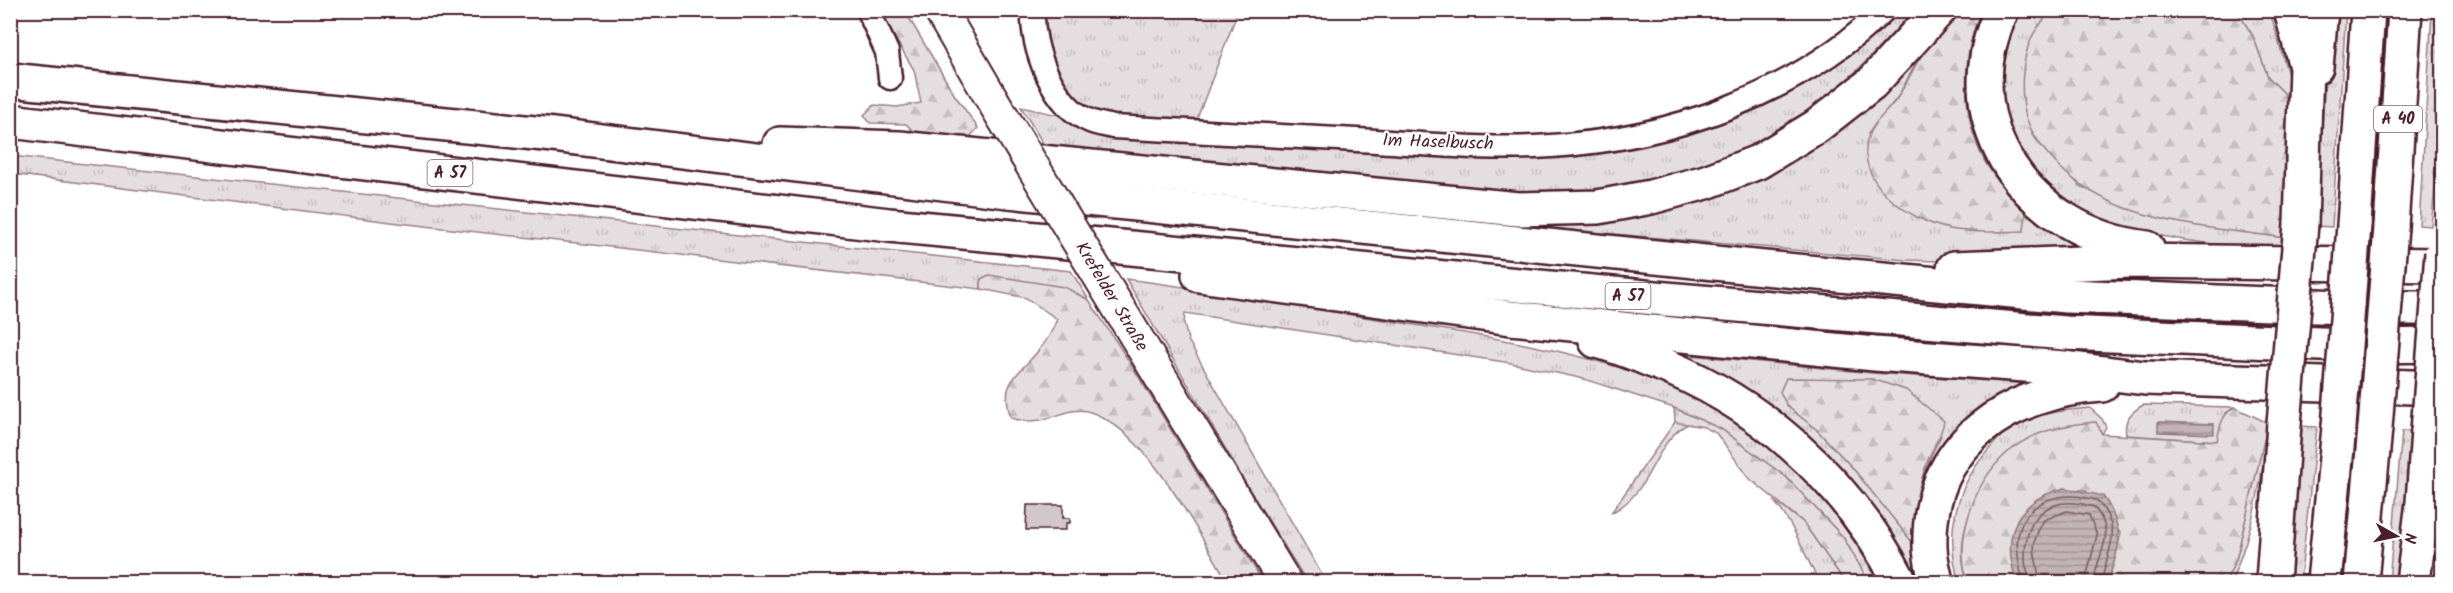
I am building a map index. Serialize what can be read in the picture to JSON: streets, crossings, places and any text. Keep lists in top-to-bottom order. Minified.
{"streets":{"highway":["A 40","A 57"],"main road":["Krefelder Straße"],"street":["Im Haselbusch"]},"north":"right"}
